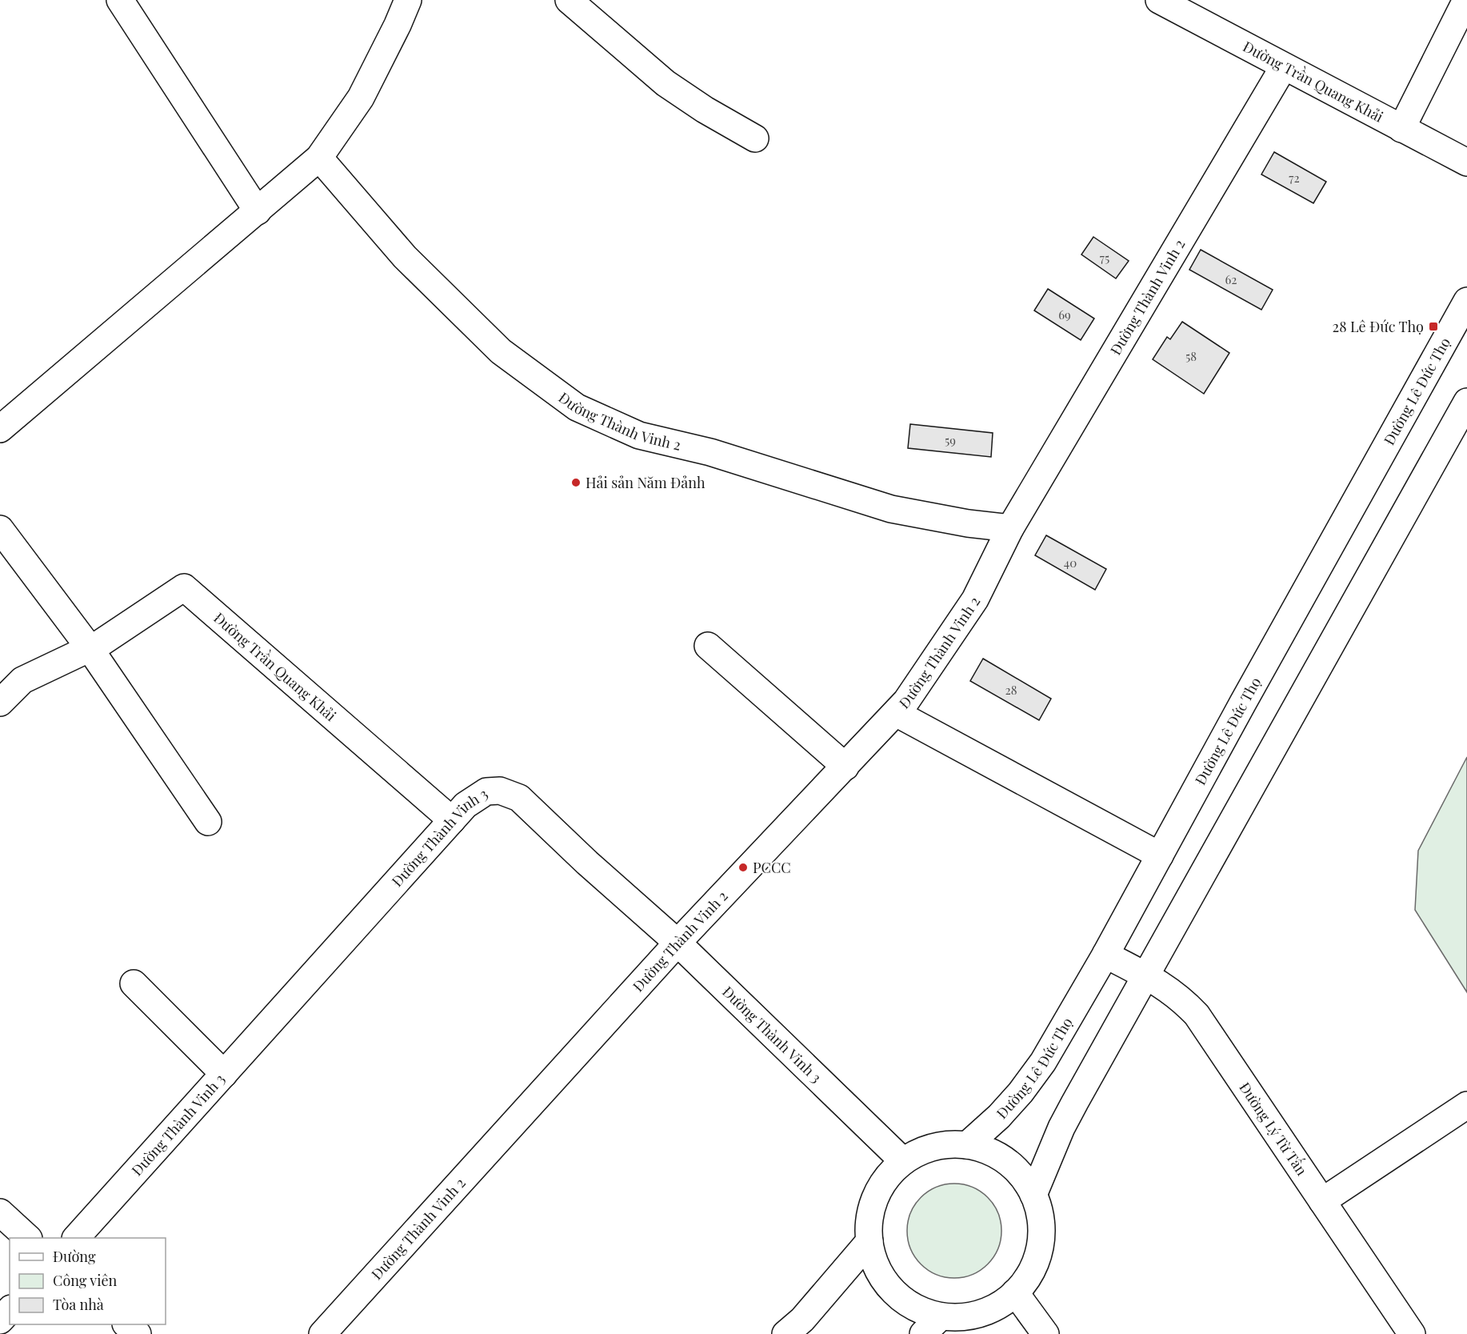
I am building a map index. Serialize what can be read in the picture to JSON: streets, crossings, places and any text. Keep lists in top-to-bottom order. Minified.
{"streets":{"street":["Đường Trần Quang Khải","Đường Thành Vinh 2","Đường Lê Đức Thọ","Đường Thành Vinh 3","Đường Lý Từ Tấn"]},"crossings":[["Đường Trần Quang Khải","Đường Thành Vinh 2"],["Đường Trần Quang Khải","Đường Thành Vinh 3"],["Đường Thành Vinh 2","Đường Thành Vinh 3"],["Đường Lê Đức Thọ","Đường Lý Từ Tấn"]],"places":{"transit":["28 Lê Đức Thọ"],"other":["Hải sản Năm Đảnh","PCCC"]},"house_numbers":["72","75","62","69","58","59","40","28"],"legend":["Đường","Công viên","Tòa nhà"]}
